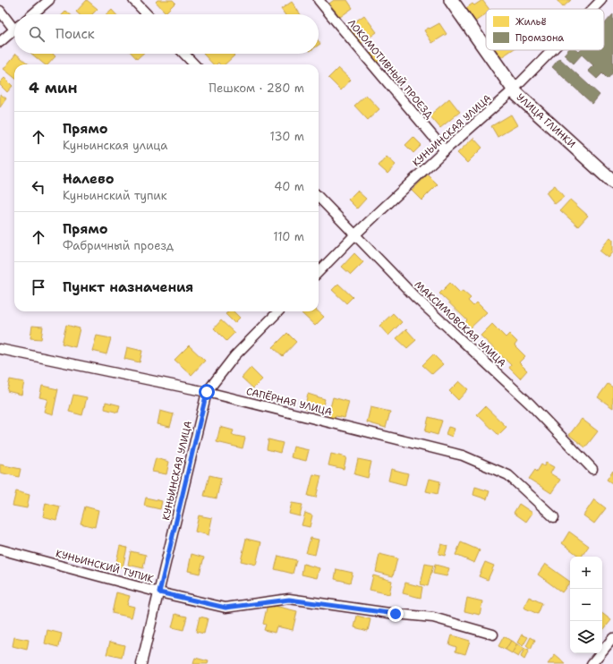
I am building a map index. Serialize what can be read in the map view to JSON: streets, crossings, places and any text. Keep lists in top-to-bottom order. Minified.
{"streets":{"street":["ЛОКОМОТИВНЫЙ ПРОЕЗД","УЛИЦА ГЛИНКИ","КУНЬИНСКАЯ УЛИЦА","МАКСИМОВСКАЯ УЛИЦА","САПЁРНАЯ УЛИЦА","КУНЬИНСКИЙ ТУПИК"]},"crossings":[["ЛОКОМОТИВНЫЙ ПРОЕЗД","КУНЬИНСКАЯ УЛИЦА"],["УЛИЦА ГЛИНКИ","КУНЬИНСКАЯ УЛИЦА"],["КУНЬИНСКАЯ УЛИЦА","МАКСИМОВСКАЯ УЛИЦА"],["КУНЬИНСКАЯ УЛИЦА","САПЁРНАЯ УЛИЦА"],["КУНЬИНСКАЯ УЛИЦА","КУНЬИНСКИЙ ТУПИК"]],"legend":["Жильё","Промзона"],"page":{"search":"Поиск","heading":["4 мин","Пешком · 280 m"],"list":[["Прямо","Куньинская улица","130 m"],["Налево","Куньинский тупик","40 m"],["Прямо","Фабричный проезд","110 m"],"Пункт назначения"],"map_buttons":["+","−"]}}
